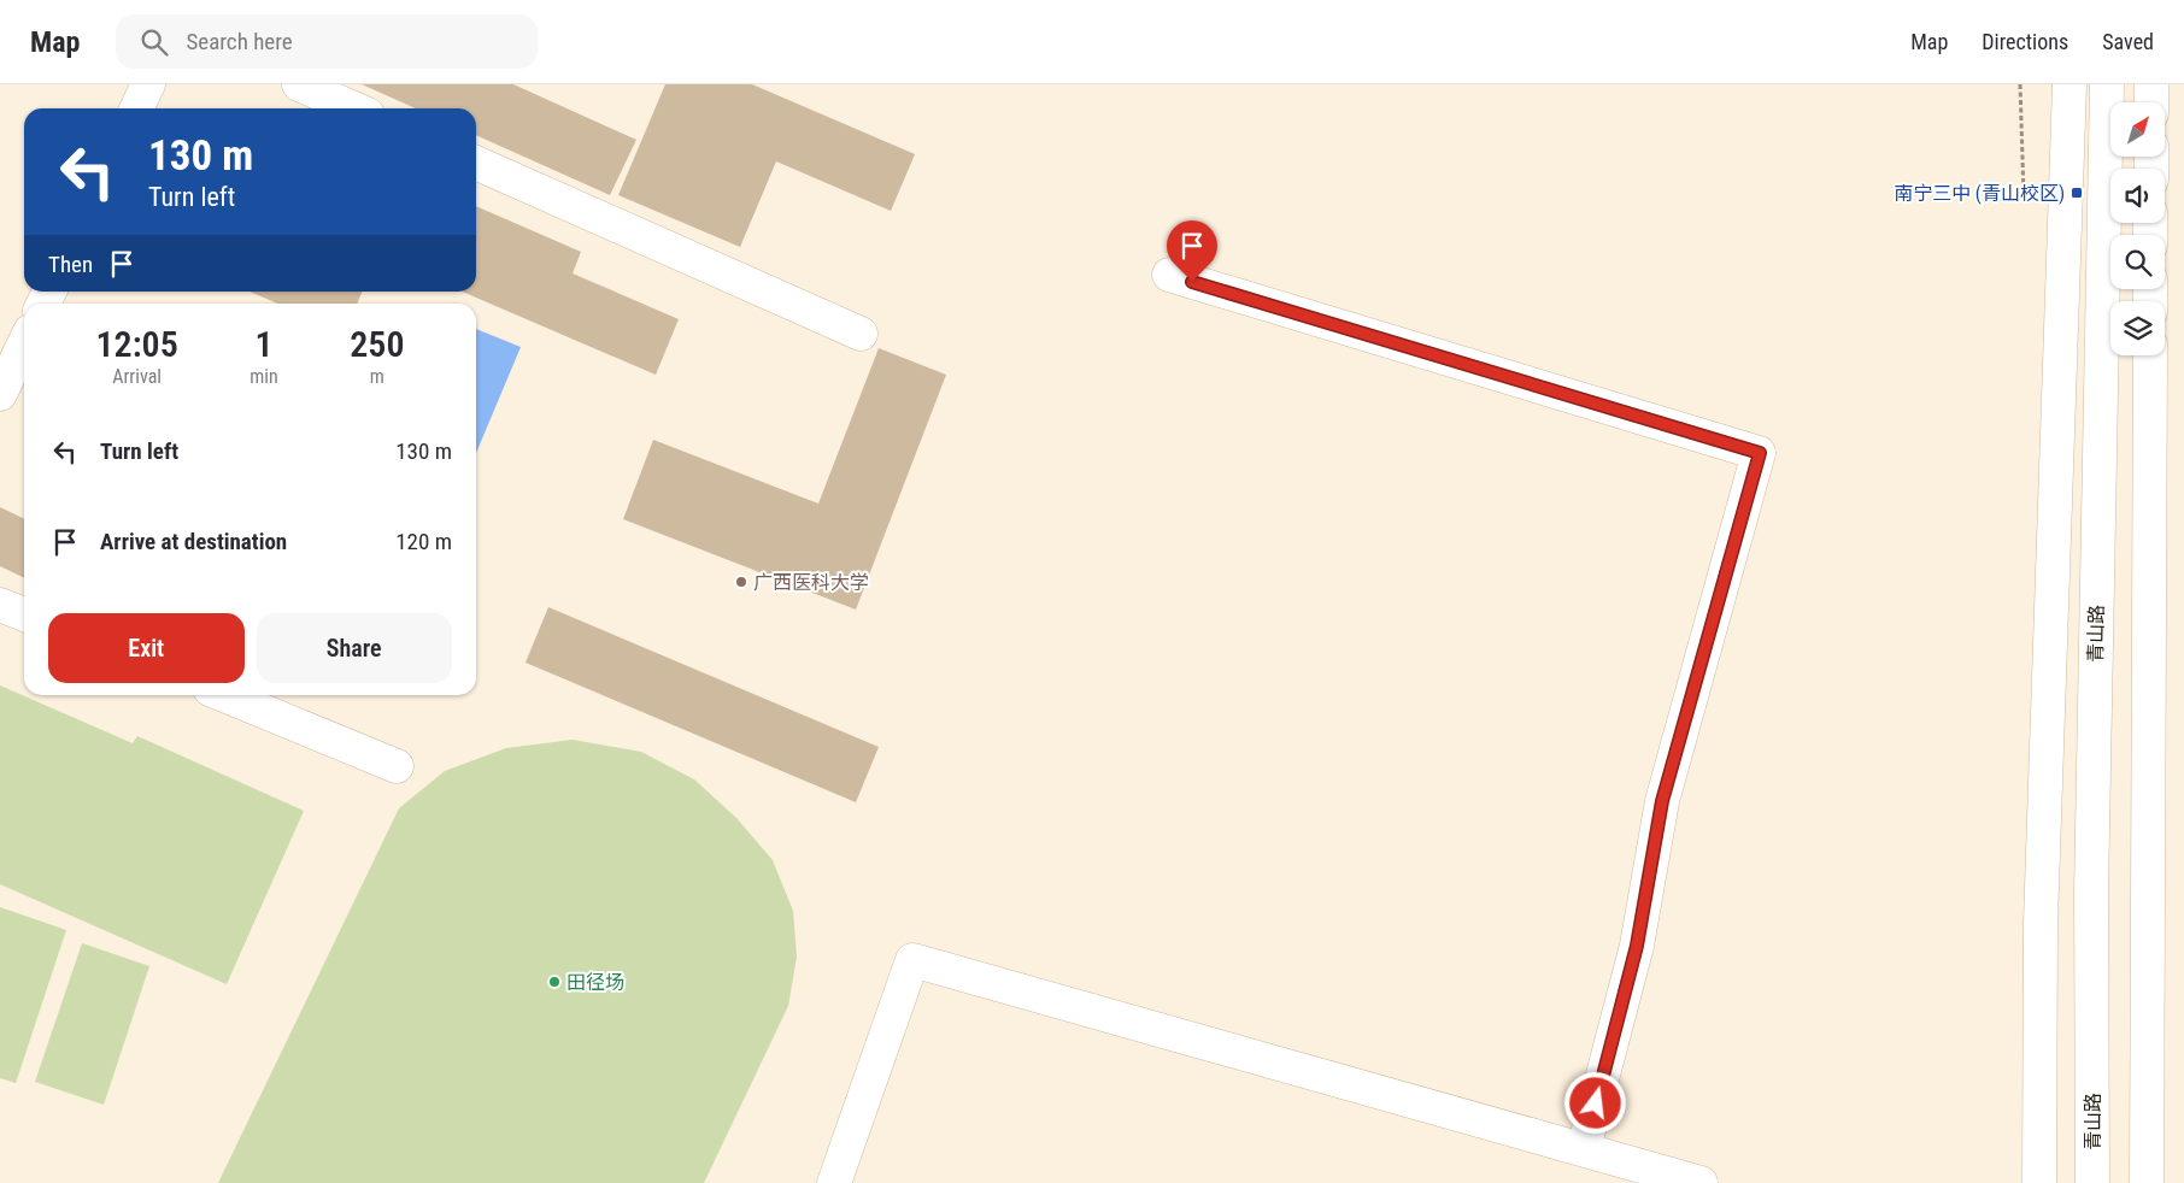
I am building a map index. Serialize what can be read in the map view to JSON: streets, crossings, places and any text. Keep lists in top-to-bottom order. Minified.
{"streets":{"main road":["青山路"]},"places":{"transit":["南宁三中 (青山校区)"],"other":["广西医科大学","田径场"]},"north":"top right","page":{"header":"Map","search":"Search here","nav":["Map","Directions","Saved"],"turn":["130 m","Turn left"],"then":"Then","eta":["12:05","Arrival","1","min","250","m"],"list":[{"name":"Turn left","value":"130 m"},{"name":"Arrive at destination","value":"120 m"}],"buttons":["Exit","Share"]}}
